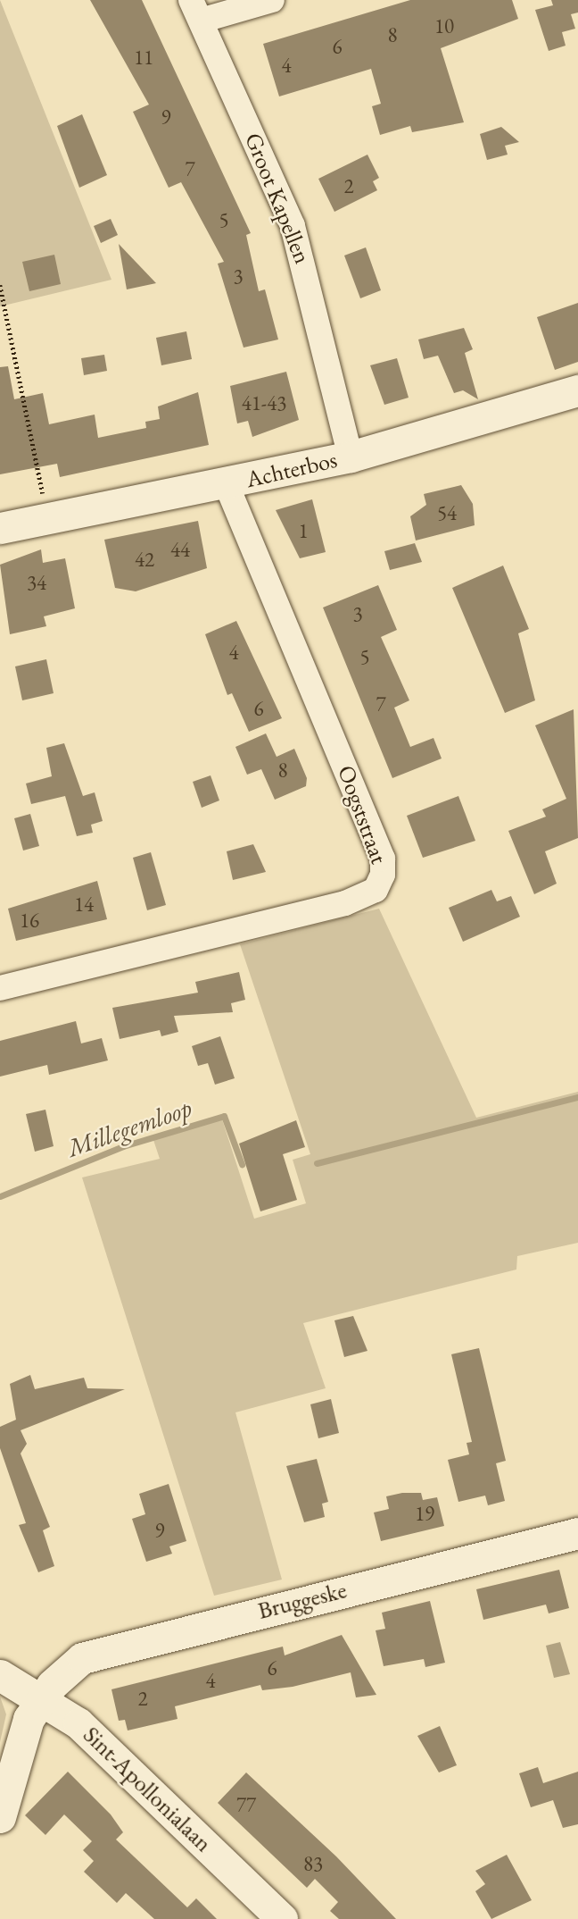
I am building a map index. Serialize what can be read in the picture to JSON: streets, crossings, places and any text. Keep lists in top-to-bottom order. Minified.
{"streets":{"street":["Groot Kapellen","Achterbos","Oogststraat","Bruggeske","Sint-Apollonialaan"]},"crossings":[["Groot Kapellen","Achterbos"],["Achterbos","Oogststraat"],["Bruggeske","Sint-Apollonialaan"]],"water":["Millegemloop"],"house_numbers":["10","8","6","11","4","9","7","2","5","3","41-43","54","1","44","42","34","3","4","5","7","6","8","14","16","19","9","6","4","2","77","83"]}
